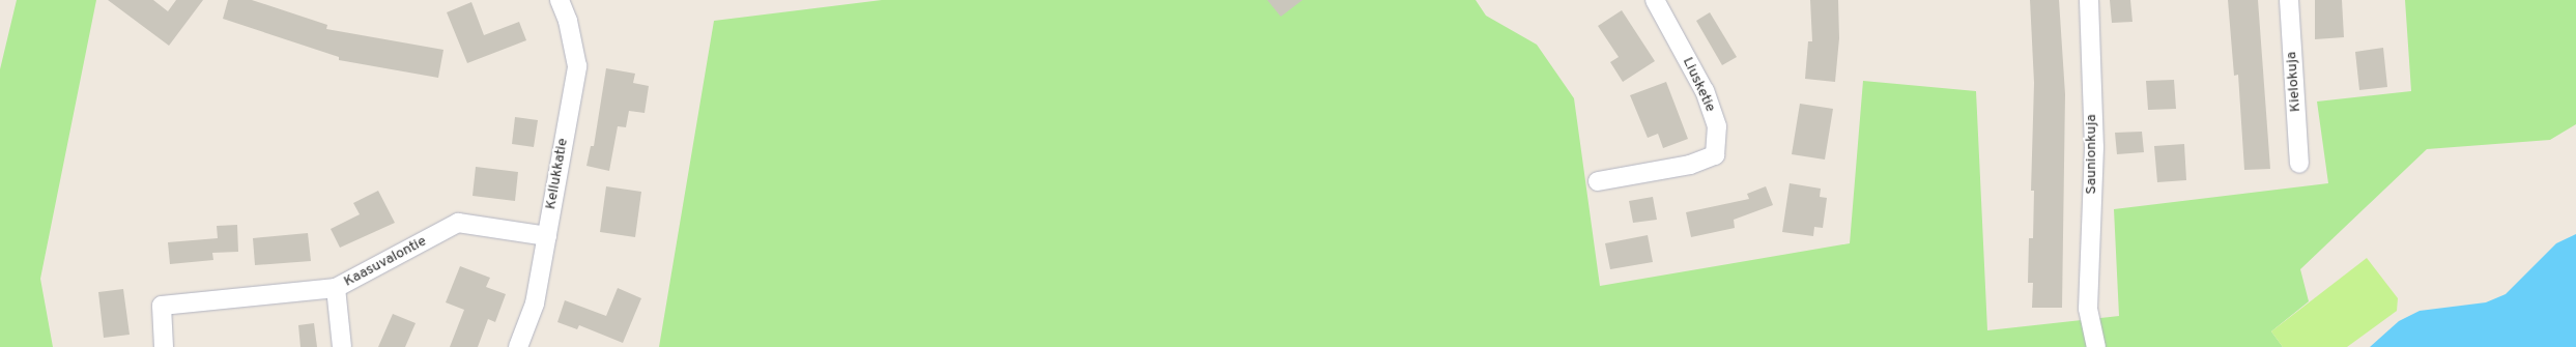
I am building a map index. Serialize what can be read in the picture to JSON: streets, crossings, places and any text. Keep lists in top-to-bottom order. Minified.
{"streets":{"street":["Kielokuja","Liusketie","Saunionkuja","Kellukkatie","Kaasuvalontie"]},"crossings":[["Kellukkatie","Kaasuvalontie"]]}
